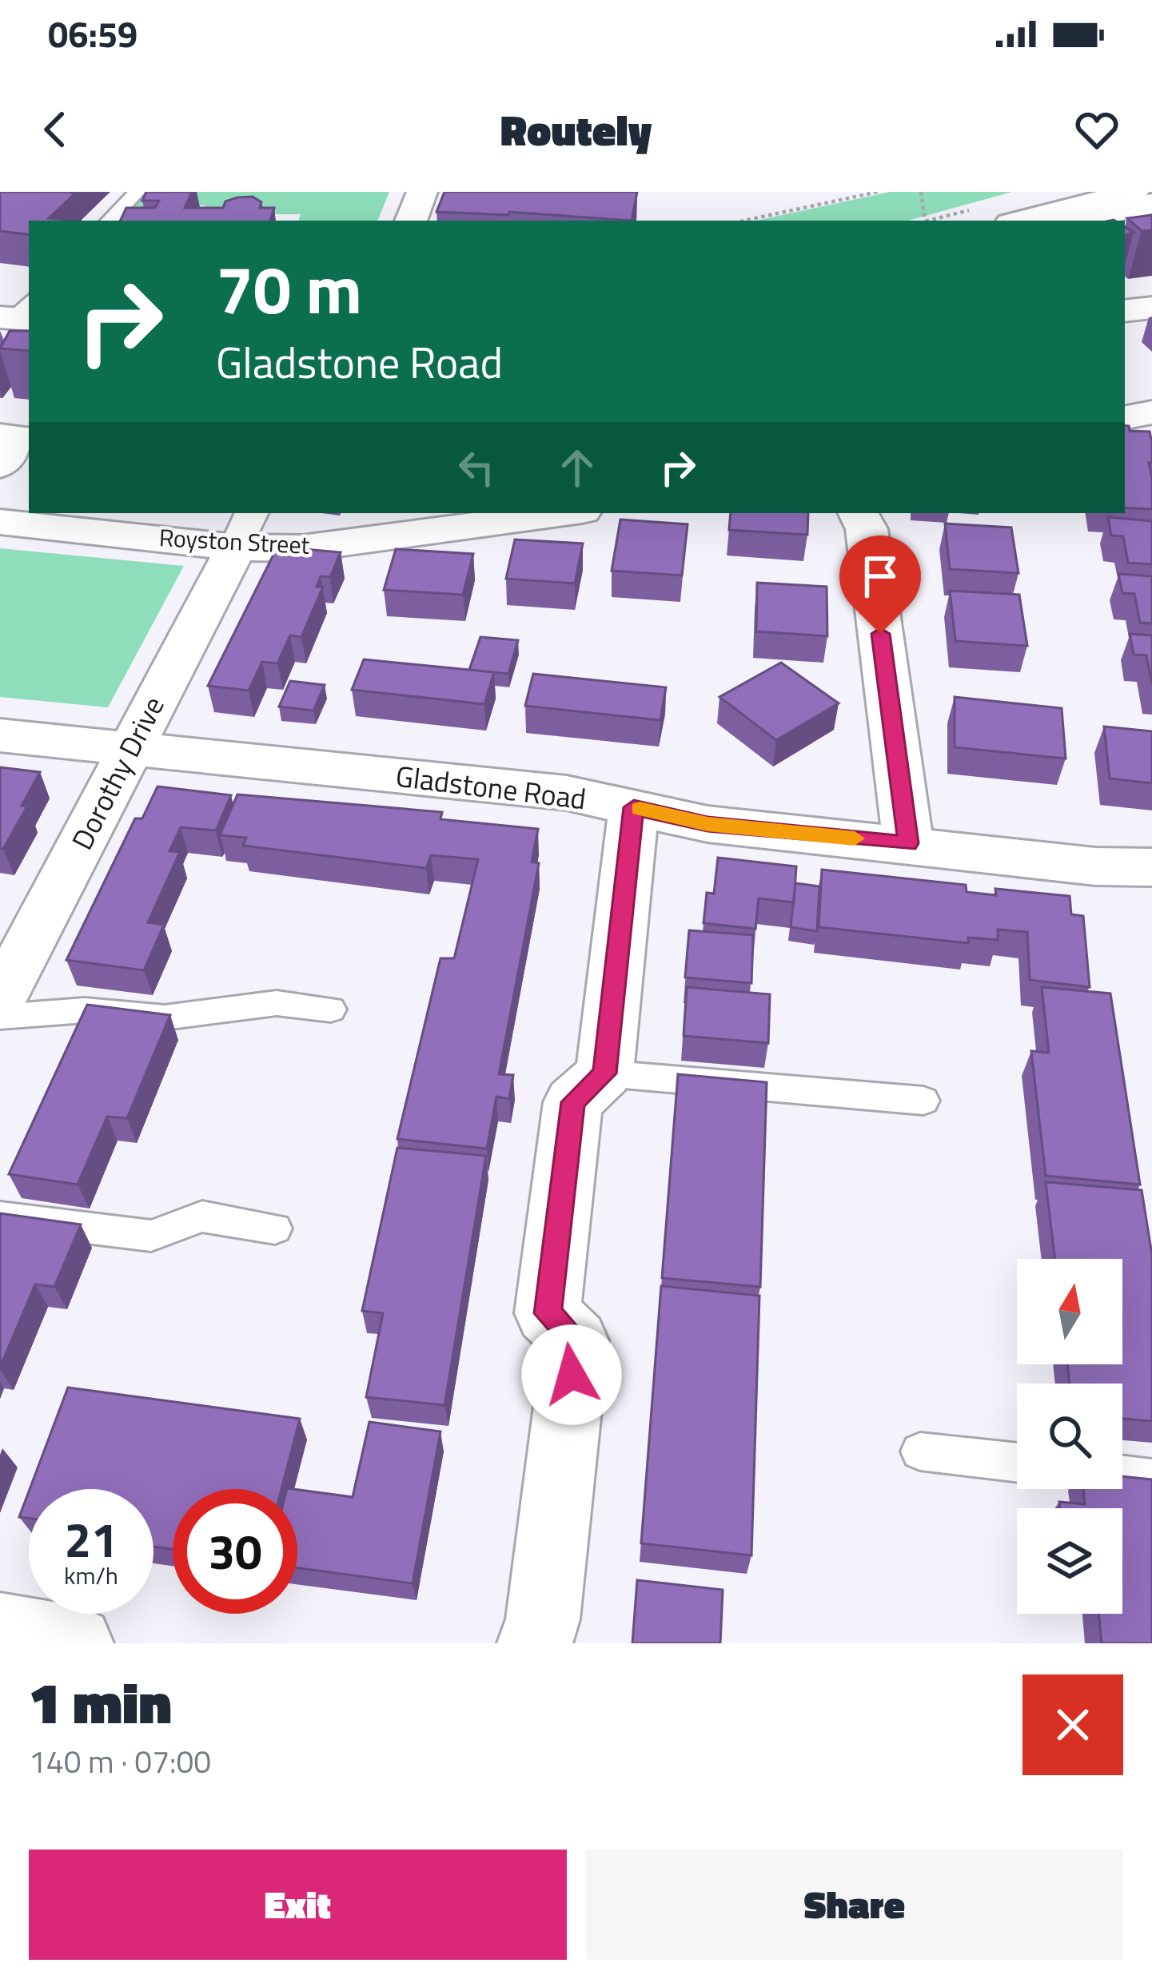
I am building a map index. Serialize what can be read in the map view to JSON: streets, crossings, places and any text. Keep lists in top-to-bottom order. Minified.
{"streets":{"main road":["Royston Street","Dorothy Drive","Gladstone Road"]},"crossings":[["Royston Street","Dorothy Drive"],["Dorothy Drive","Gladstone Road"]],"north":"top","page":{"status":"06:59","header":"Routely","turn":["70 m","Gladstone Road"],"speed":"21 km/h","limit":"30","heading":["1 min","140 m · 07:00"],"buttons":["Exit","Share"]}}
